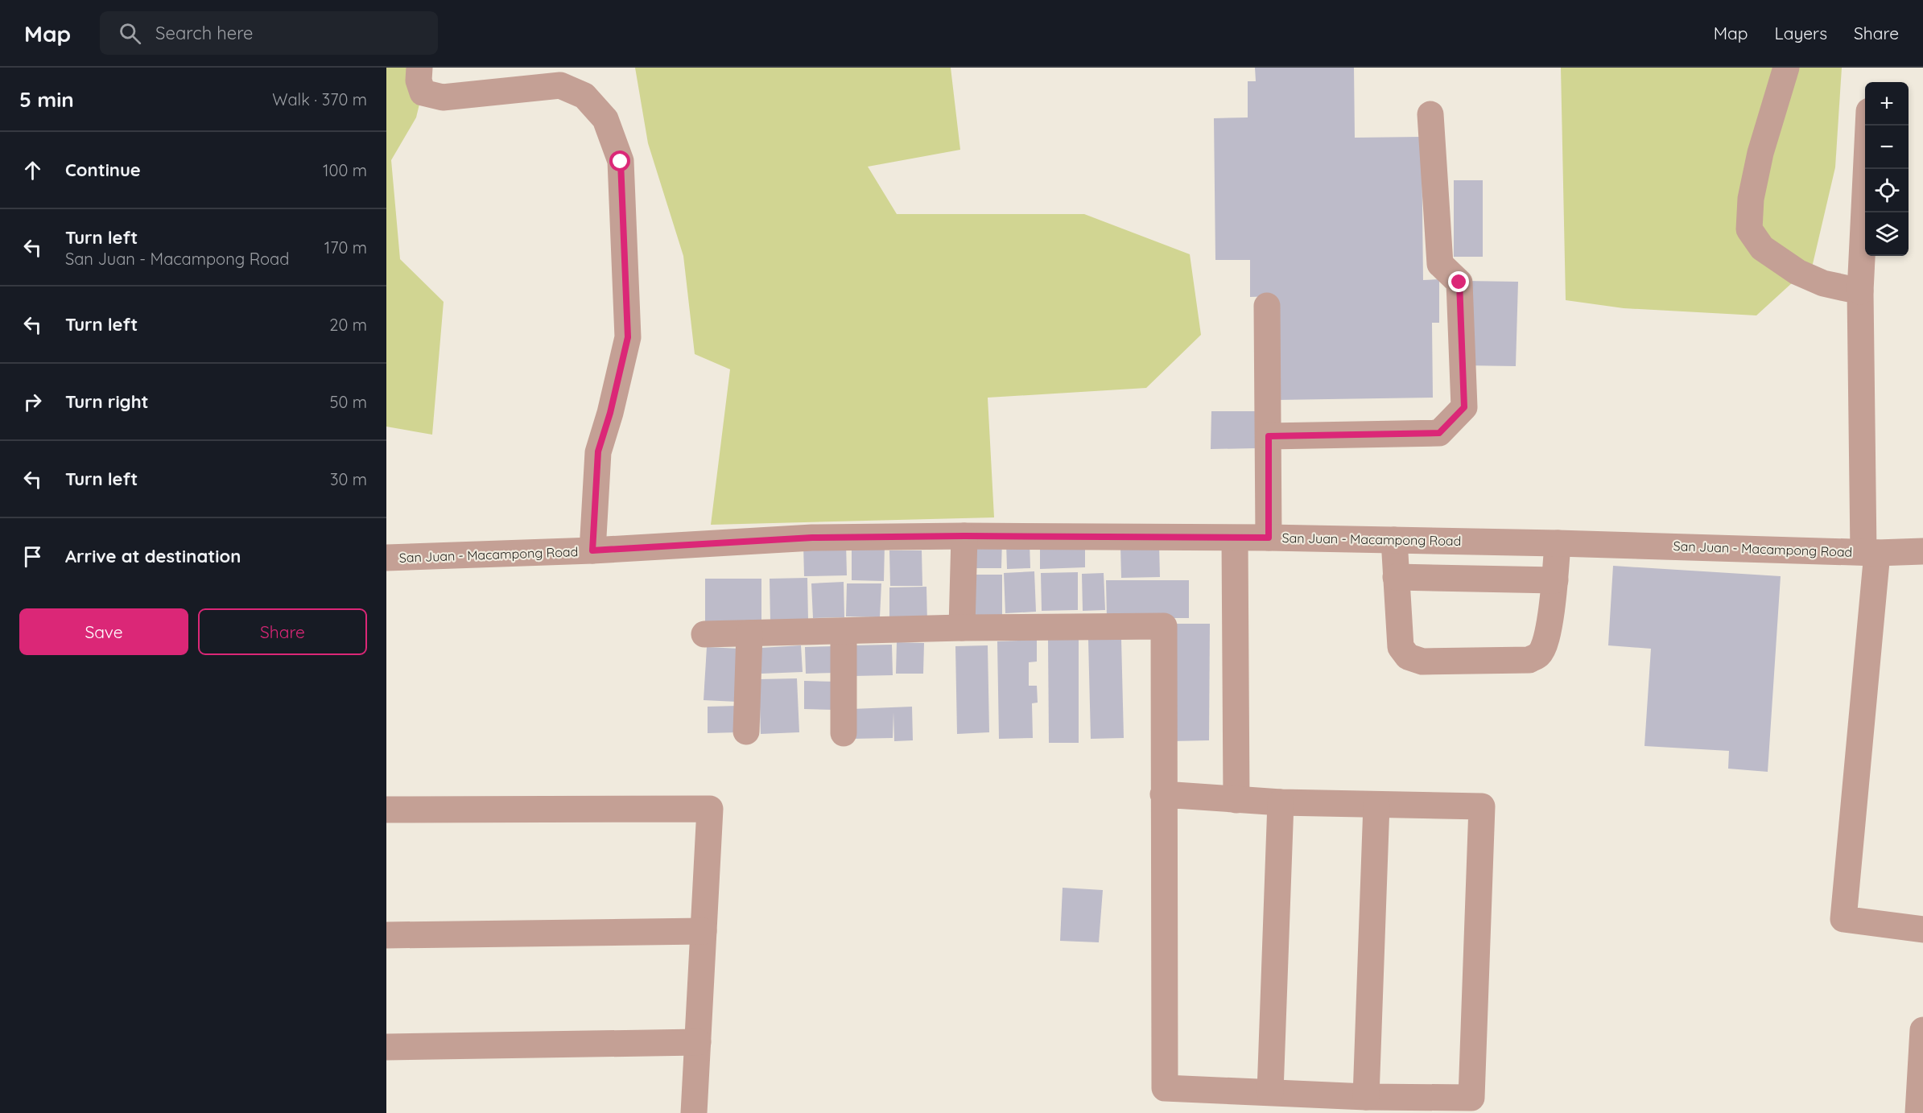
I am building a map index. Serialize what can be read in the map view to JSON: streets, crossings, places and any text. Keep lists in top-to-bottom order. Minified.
{"streets":{"street":["San Juan - Macampong Road"]},"page":{"header":"Map","search":"Search here","nav":["Map","Layers","Share"],"heading":["5 min","Walk · 370 m"],"map_buttons":["+","−"],"list":[["Continue","100 m"],["Turn left","San Juan - Macampong Road","170 m"],["Turn left","20 m"],["Turn right","50 m"],["Turn left","30 m"],"Arrive at destination"],"buttons":["Save","Share"]}}
